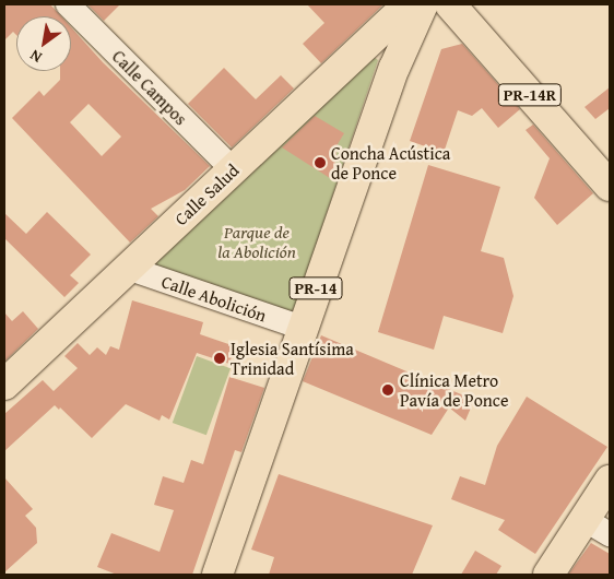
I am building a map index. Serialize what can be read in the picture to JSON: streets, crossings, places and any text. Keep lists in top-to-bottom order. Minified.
{"streets":{"main road":["PR-14R","Calle Salud","PR-14"],"street":["Calle Campos","Calle Abolición"]},"crossings":[["Calle Campos","Calle Salud"],["Calle Salud","Calle Abolición"],["PR-14","Calle Abolición"]],"parks":["Parque de la Abolición"],"places":["Concha Acústica de Ponce","Iglesia Santísima Trinidad","Clínica Metro Pavía de Ponce"],"north":"bottom left"}
